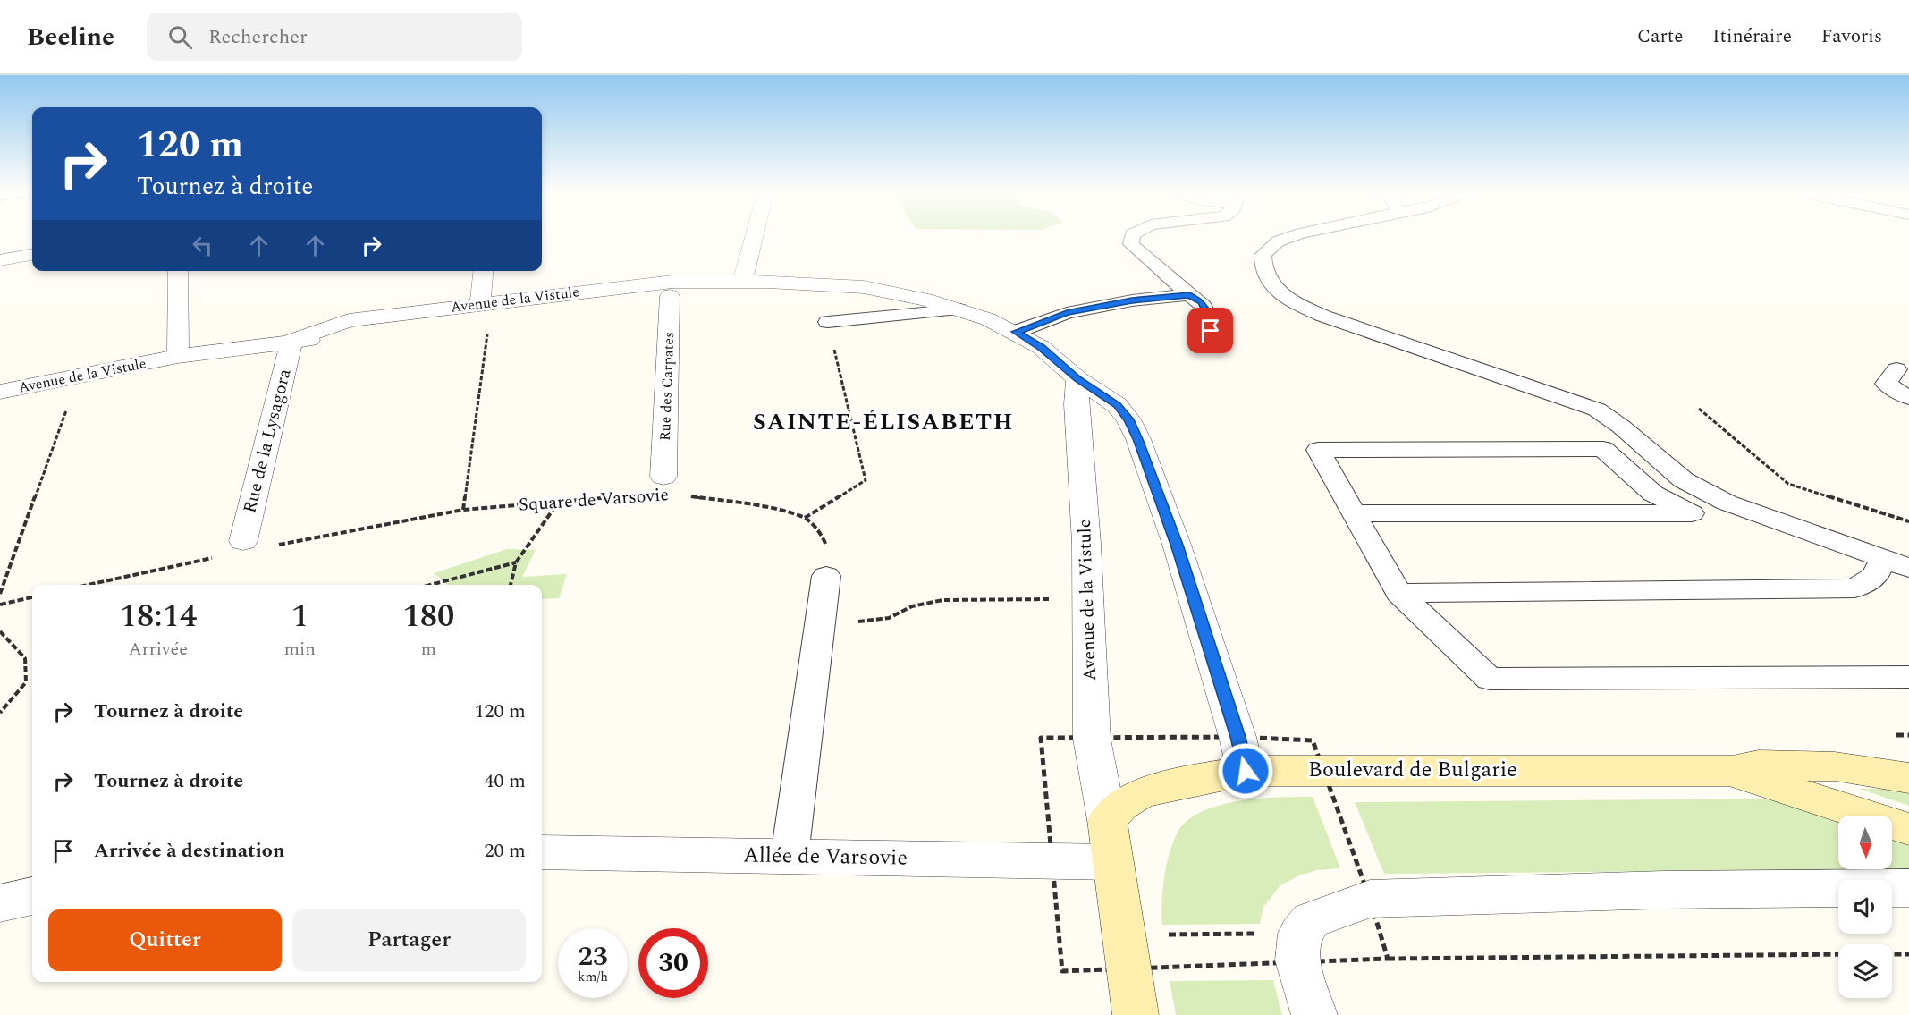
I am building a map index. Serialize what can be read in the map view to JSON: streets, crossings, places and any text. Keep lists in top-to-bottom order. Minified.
{"streets":{"street":["Avenue de la Vistule","Rue des Carpates","Rue de la Lysagora","Boulevard de Bulgarie","Allée de Varsovie"],"path":["Square de Varsovie"]},"crossings":[["Avenue de la Vistule","Rue des Carpates"],["Avenue de la Vistule","Rue de la Lysagora"],["Avenue de la Vistule","Boulevard de Bulgarie"],["Avenue de la Vistule","Allée de Varsovie"],["Rue de la Lysagora","Square de Varsovie"],["Boulevard de Bulgarie","Allée de Varsovie"]],"districts":["SAINTE-ÉLISABETH"],"north":"bottom","page":{"header":"Beeline","search":"Rechercher","nav":["Carte","Itinéraire","Favoris"],"turn":["120 m","Tournez à droite"],"eta":["18:14","Arrivée","1","min","180","m"],"list":[{"name":"Tournez à droite","value":"120 m"},{"name":"Tournez à droite","value":"40 m"},{"name":"Arrivée à destination","value":"20 m"}],"buttons":["Quitter","Partager"],"speed":"23 km/h","limit":"30"}}
